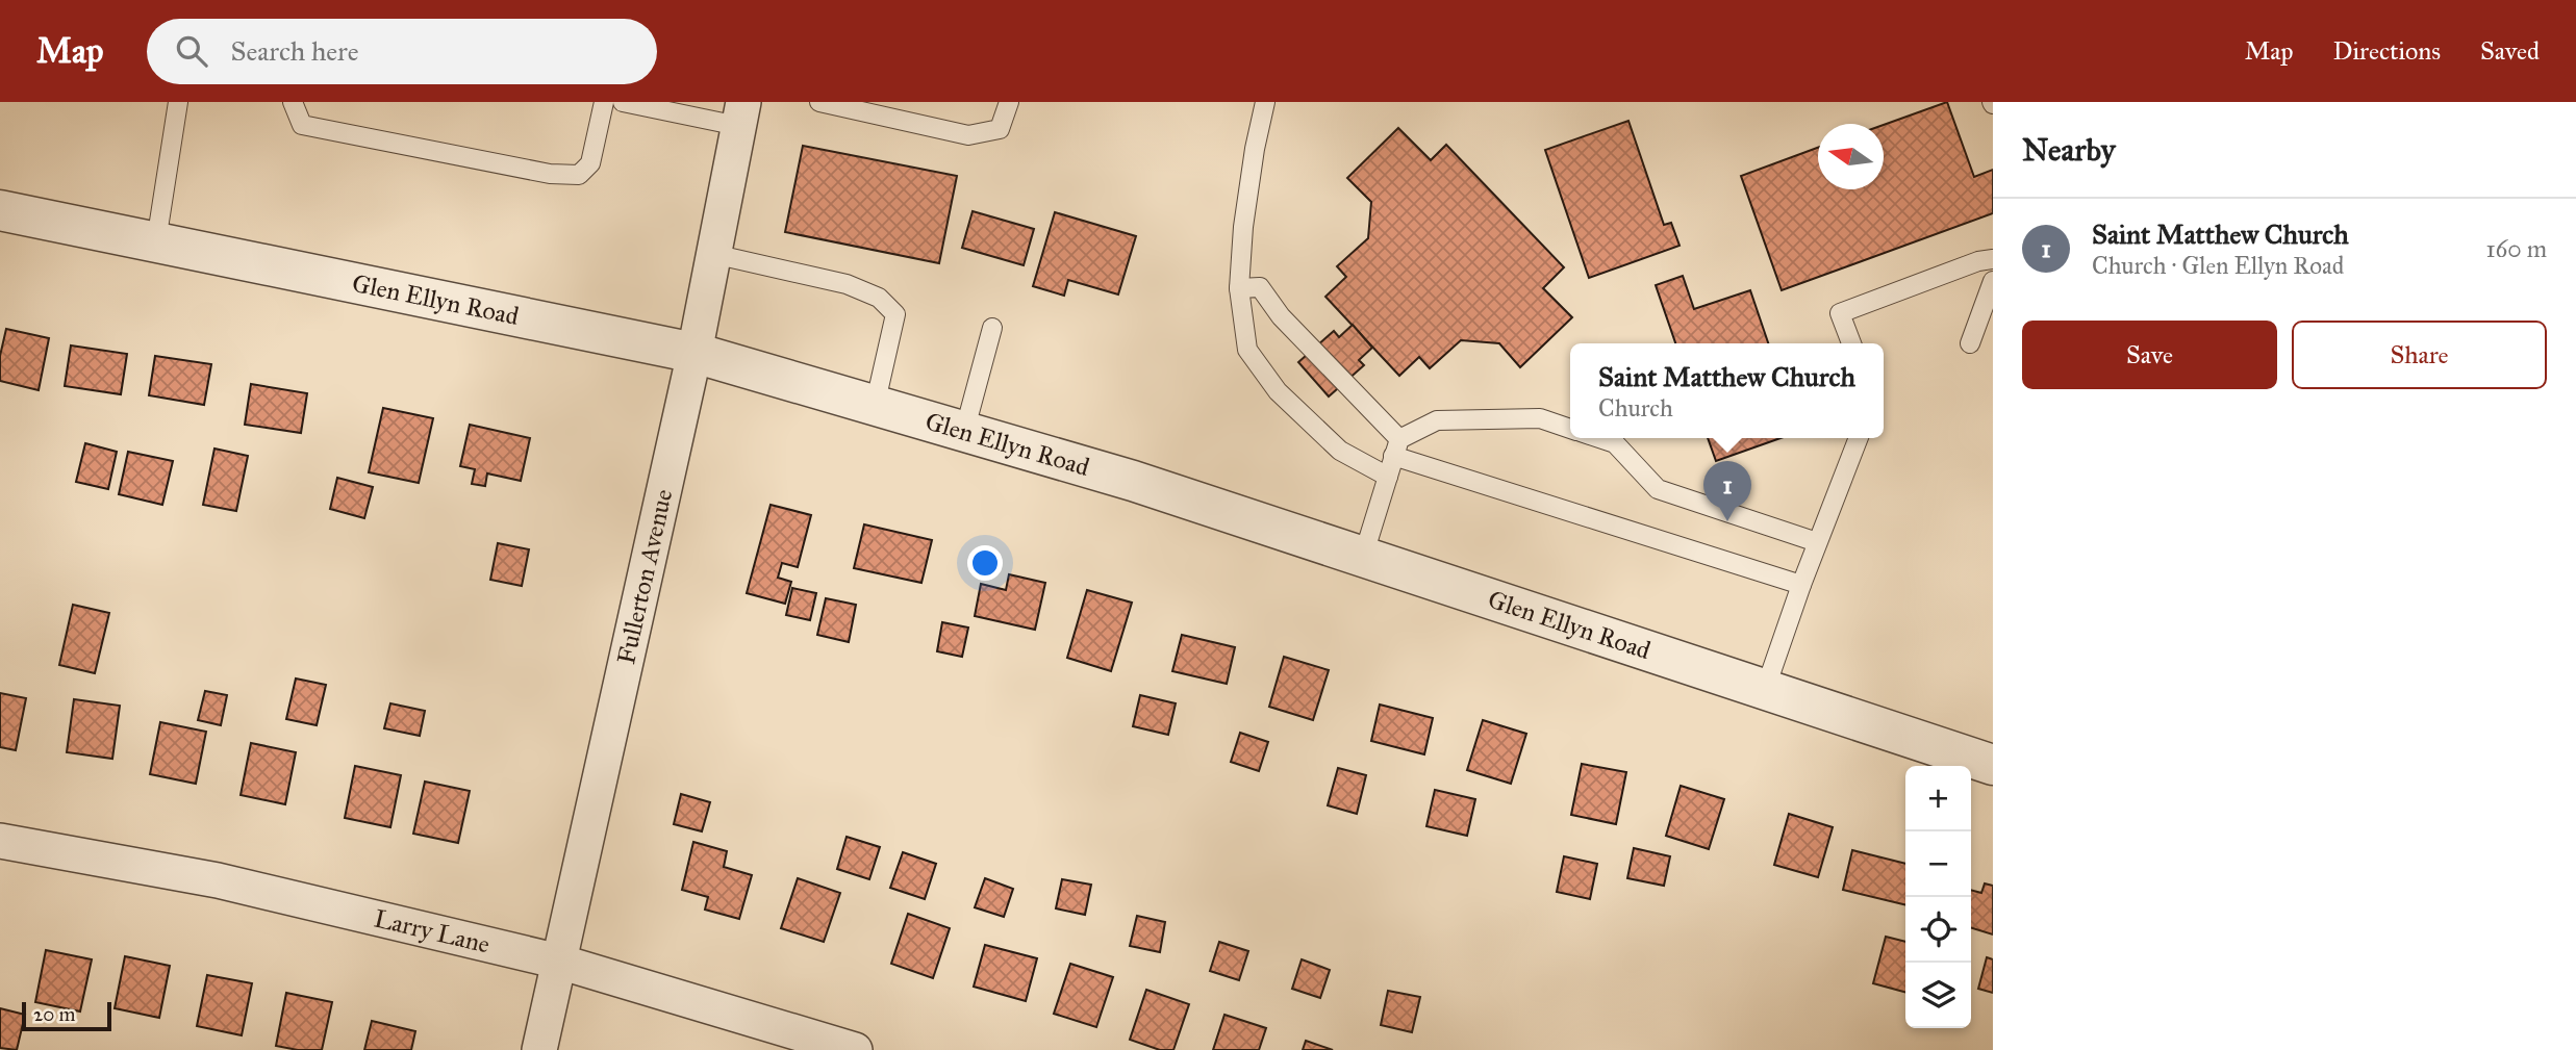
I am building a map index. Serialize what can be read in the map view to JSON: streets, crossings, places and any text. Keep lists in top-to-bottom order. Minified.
{"streets":{"street":["Glen Ellyn Road","Fullerton Avenue","Larry Lane"]},"crossings":[["Glen Ellyn Road","Fullerton Avenue"],["Fullerton Avenue","Larry Lane"]],"scale_bar":"20 m","north":"left","page":{"header":"Map","search":"Search here","nav":["Map","Directions","Saved"],"heading":"Nearby","list":[{"mark":"1","name":"Saint Matthew Church","note":"Church · Glen Ellyn Road","value":"160 m"}],"buttons":["Save","Share"],"popup":["Saint Matthew Church","Church"],"pins":"1","map_buttons":["+","−"],"scale":"20 m"}}
